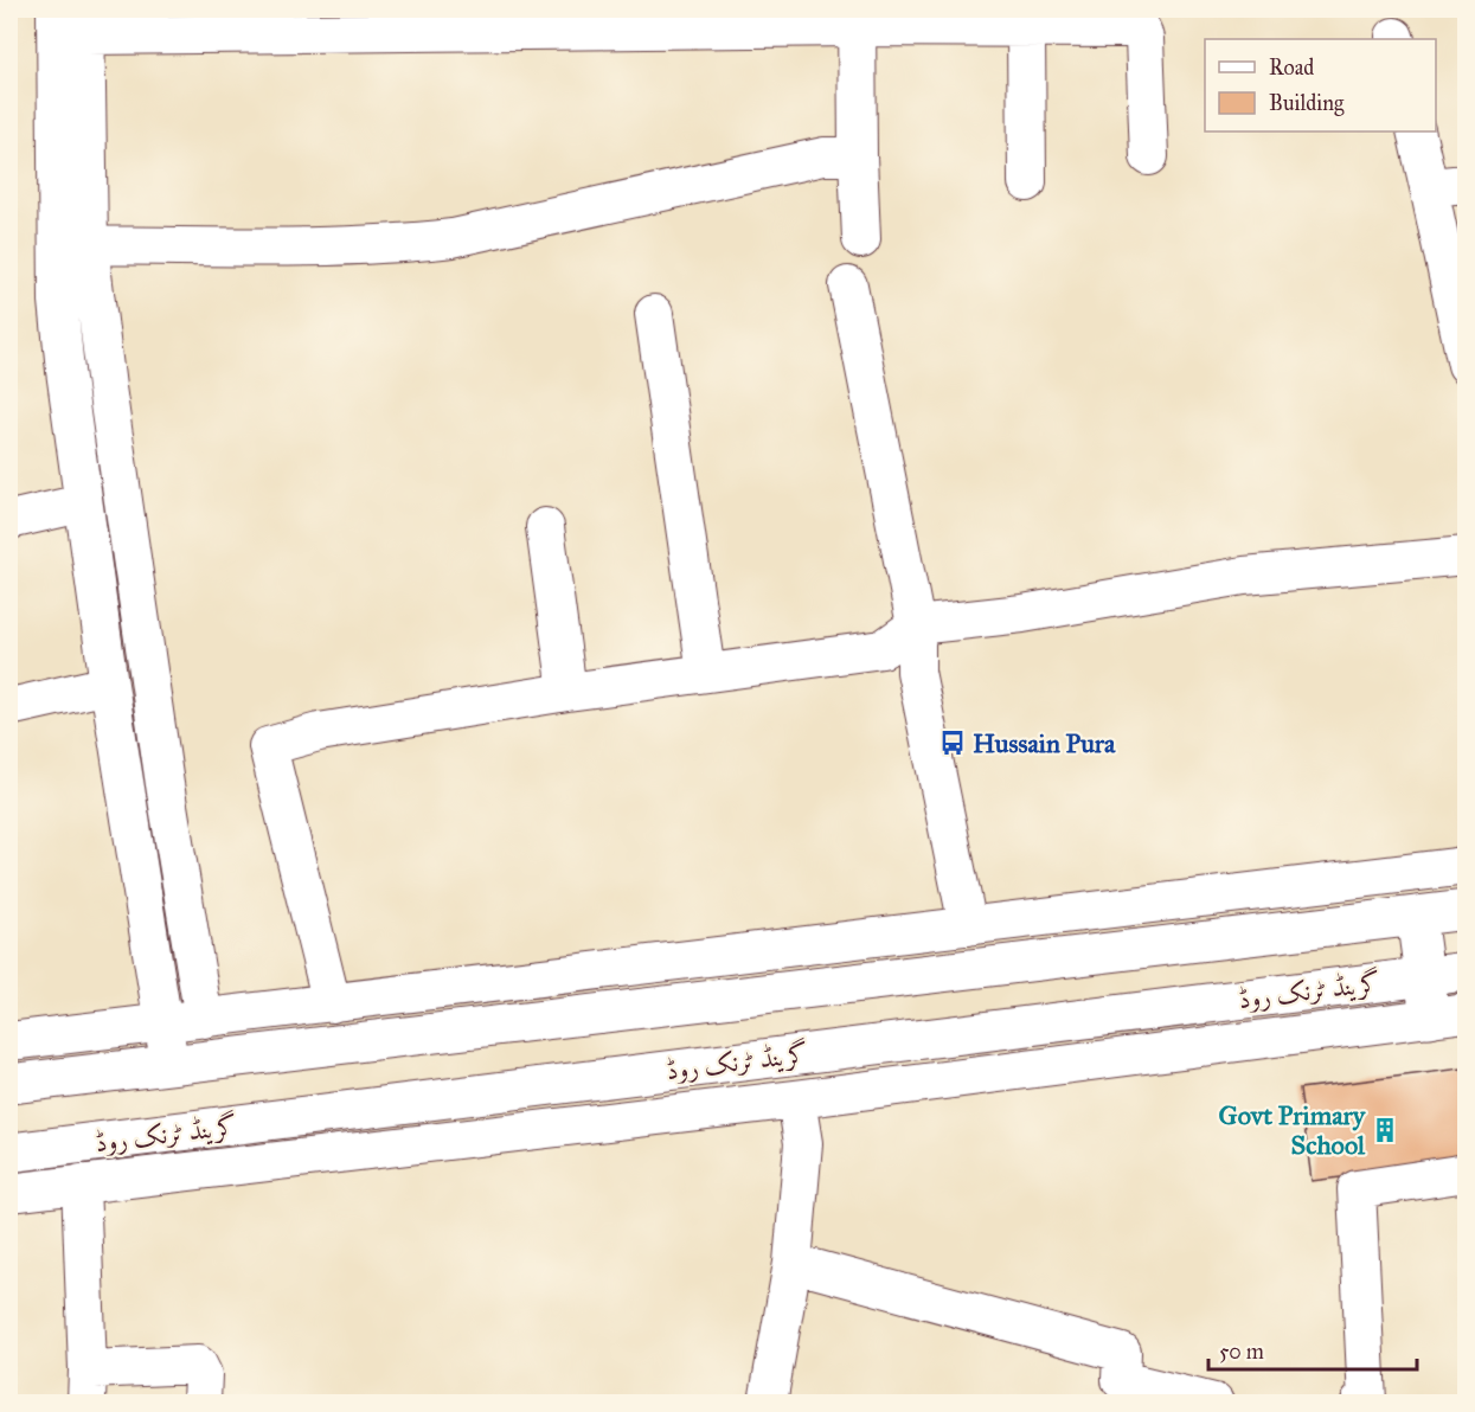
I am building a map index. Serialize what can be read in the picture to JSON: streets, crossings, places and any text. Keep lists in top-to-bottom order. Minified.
{"streets":{"highway":["گرینڈ ٹرنک روڈ"]},"places":{"bus stop":["Hussain Pura"],"building":["Govt Primary School"]},"legend":["Road","Building"],"scale_bar":"50 m"}
